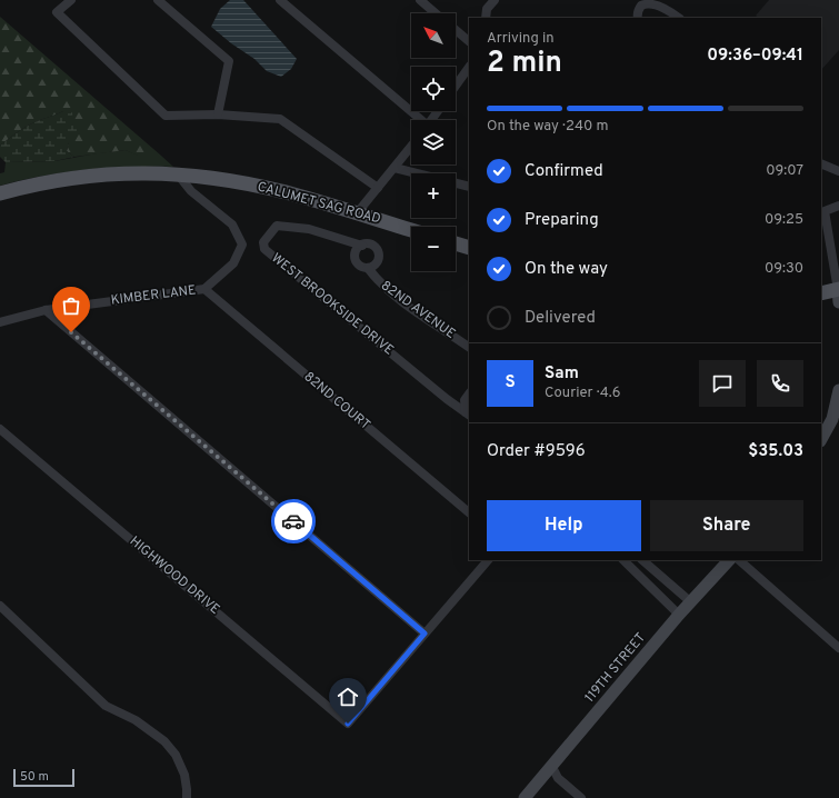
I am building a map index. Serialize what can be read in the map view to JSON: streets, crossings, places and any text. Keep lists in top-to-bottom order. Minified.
{"streets":{"main road":["CALUMET SAG ROAD"],"street":["KIMBER LANE","WEST BROOKSIDE DRIVE","82ND AVENUE","82ND COURT","HIGHWOOD DRIVE","119TH STREET"]},"crossings":[["CALUMET SAG ROAD","KIMBER LANE"],["KIMBER LANE","82ND COURT"],["WEST BROOKSIDE DRIVE","82ND AVENUE"]],"scale_bar":"50 m","north":"top left","page":{"map_buttons":["+","−"],"heading":["2 min","Arriving in","09:36–09:41"],"panel":["Sam","Courier · 4.6","Order #9596","$35.03"],"bar":"On the way · 240 m","list":[["Confirmed","09:07"],["Preparing","09:25"],["On the way","09:30"],"Delivered"],"round":"S","buttons":["Help","Share"],"scale":"50 m"}}
